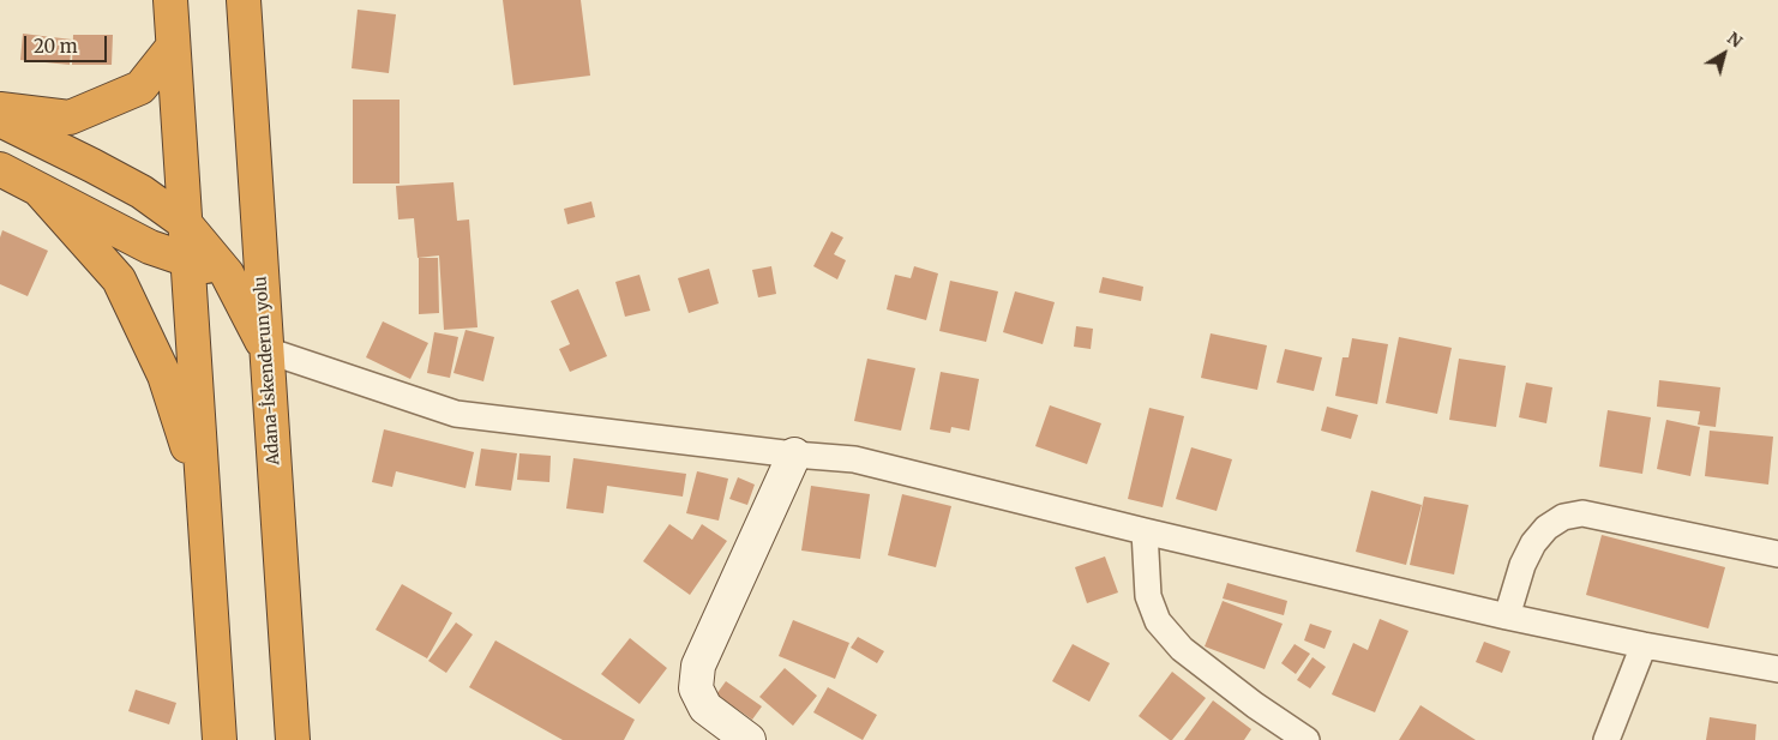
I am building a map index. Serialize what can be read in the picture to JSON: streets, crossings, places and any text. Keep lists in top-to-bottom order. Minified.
{"streets":{"highway":["Adana-İskenderun yolu"]},"scale_bar":"20 m","north":"top right"}
